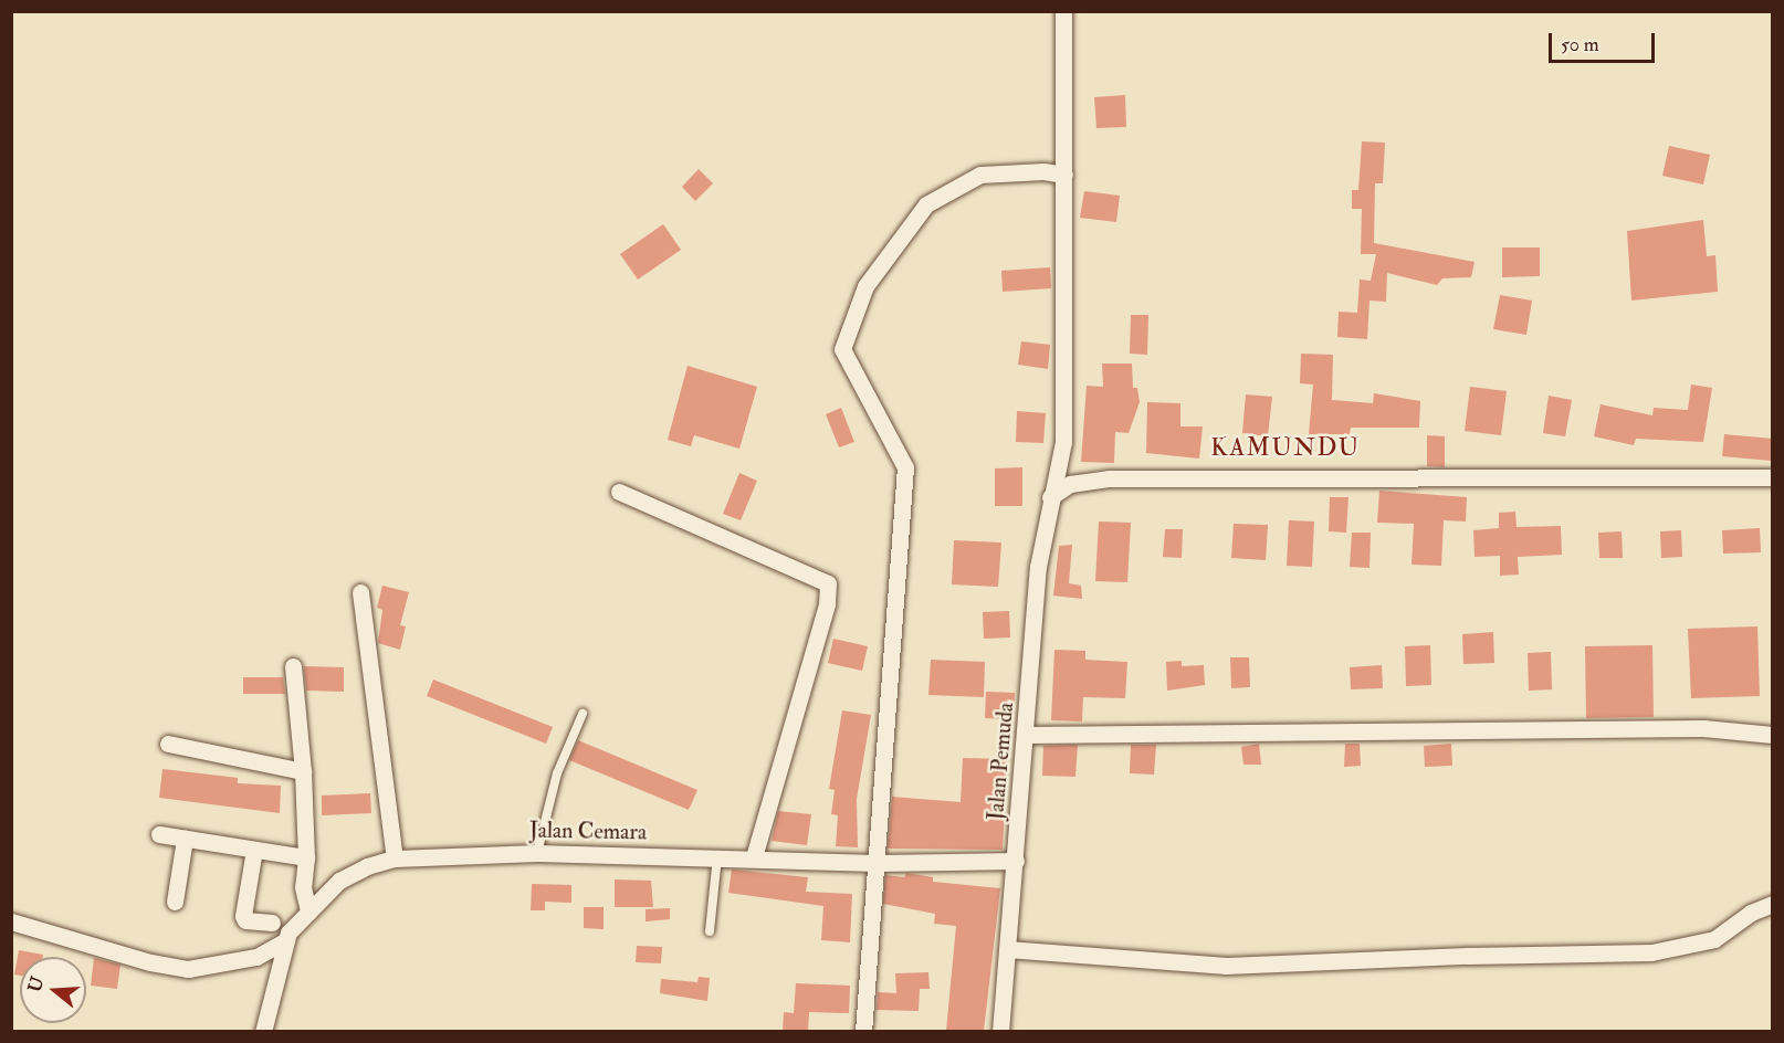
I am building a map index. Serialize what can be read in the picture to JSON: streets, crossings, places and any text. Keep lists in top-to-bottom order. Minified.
{"streets":{"street":["Jalan Pemuda","Jalan Cemara"]},"crossings":[["Jalan Pemuda","Jalan Cemara"]],"districts":["KAMUNDU"],"scale_bar":"50 m","north":"left"}
